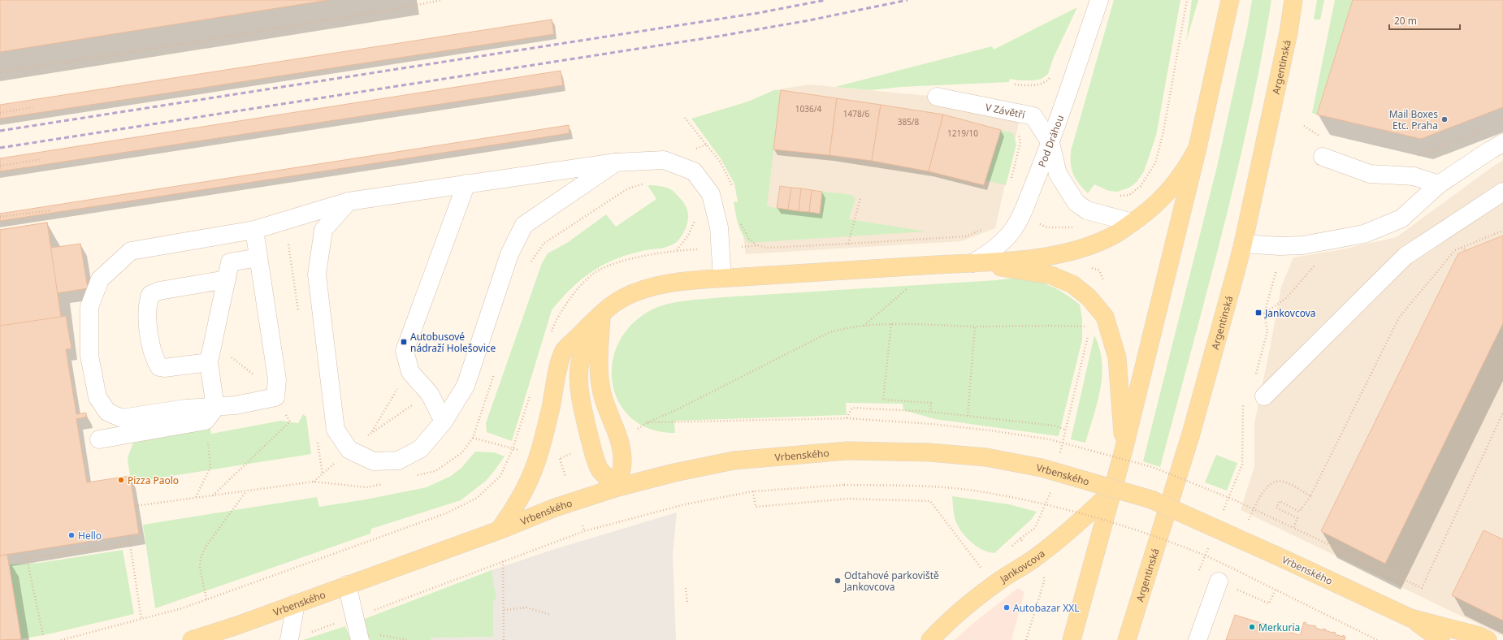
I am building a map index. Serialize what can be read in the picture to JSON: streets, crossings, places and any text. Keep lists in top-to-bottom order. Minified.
{"streets":{"main road":["Argentinská","Vrbenského","Jankovcova"],"street":["V Závětří","Pod Dráhou"]},"crossings":[["V Závětří","Pod Dráhou"]],"places":{"other":["Mail Boxes Etc. Praha","Pizza Paolo","Hello","Odtahové parkoviště Jankovcova","Autobazar XXL","Merkuria"],"transit":["Jankovcova","Autobusové nádraží Holešovice"]},"house_numbers":["1036/4","1478/6","385/8","1219/10"],"scale_bar":"20 m"}
